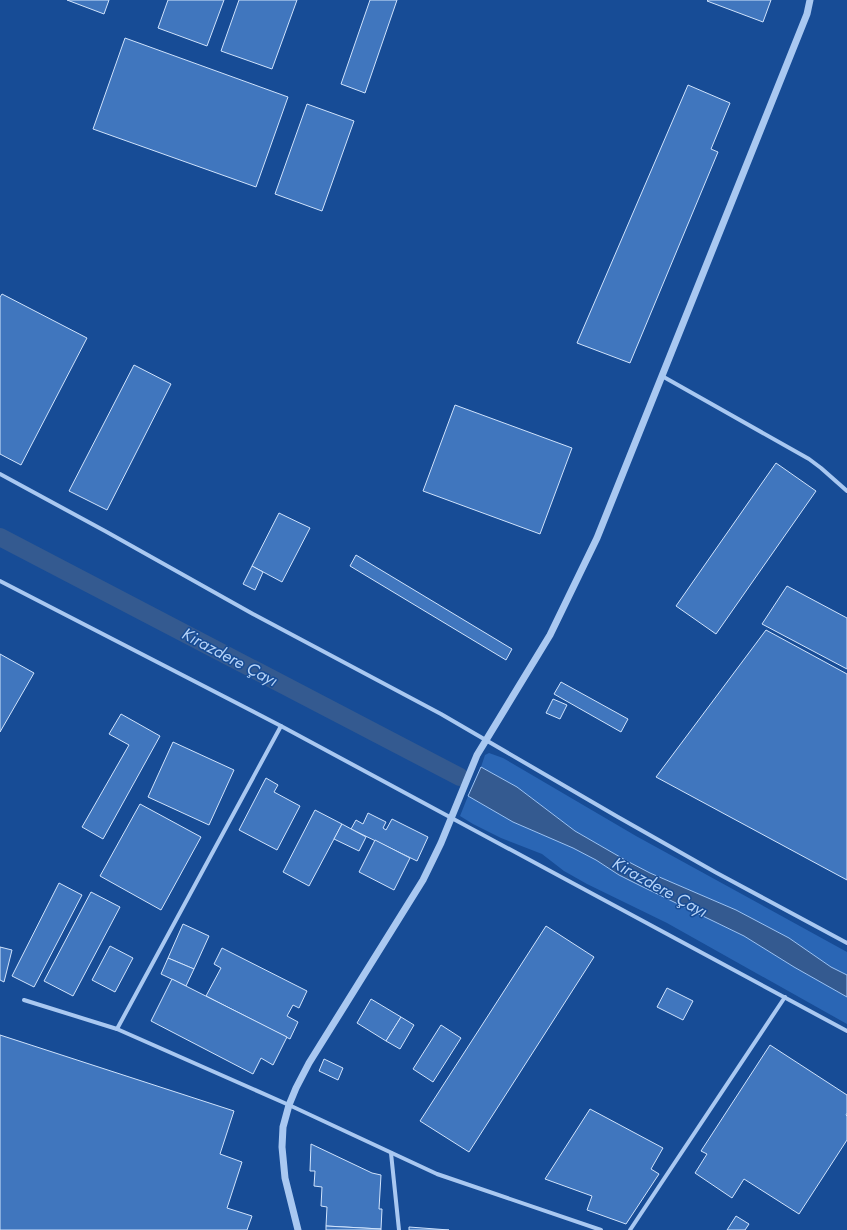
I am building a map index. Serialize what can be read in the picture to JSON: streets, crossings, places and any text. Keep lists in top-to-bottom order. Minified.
{"water":["Kirazdere Çayı"]}
